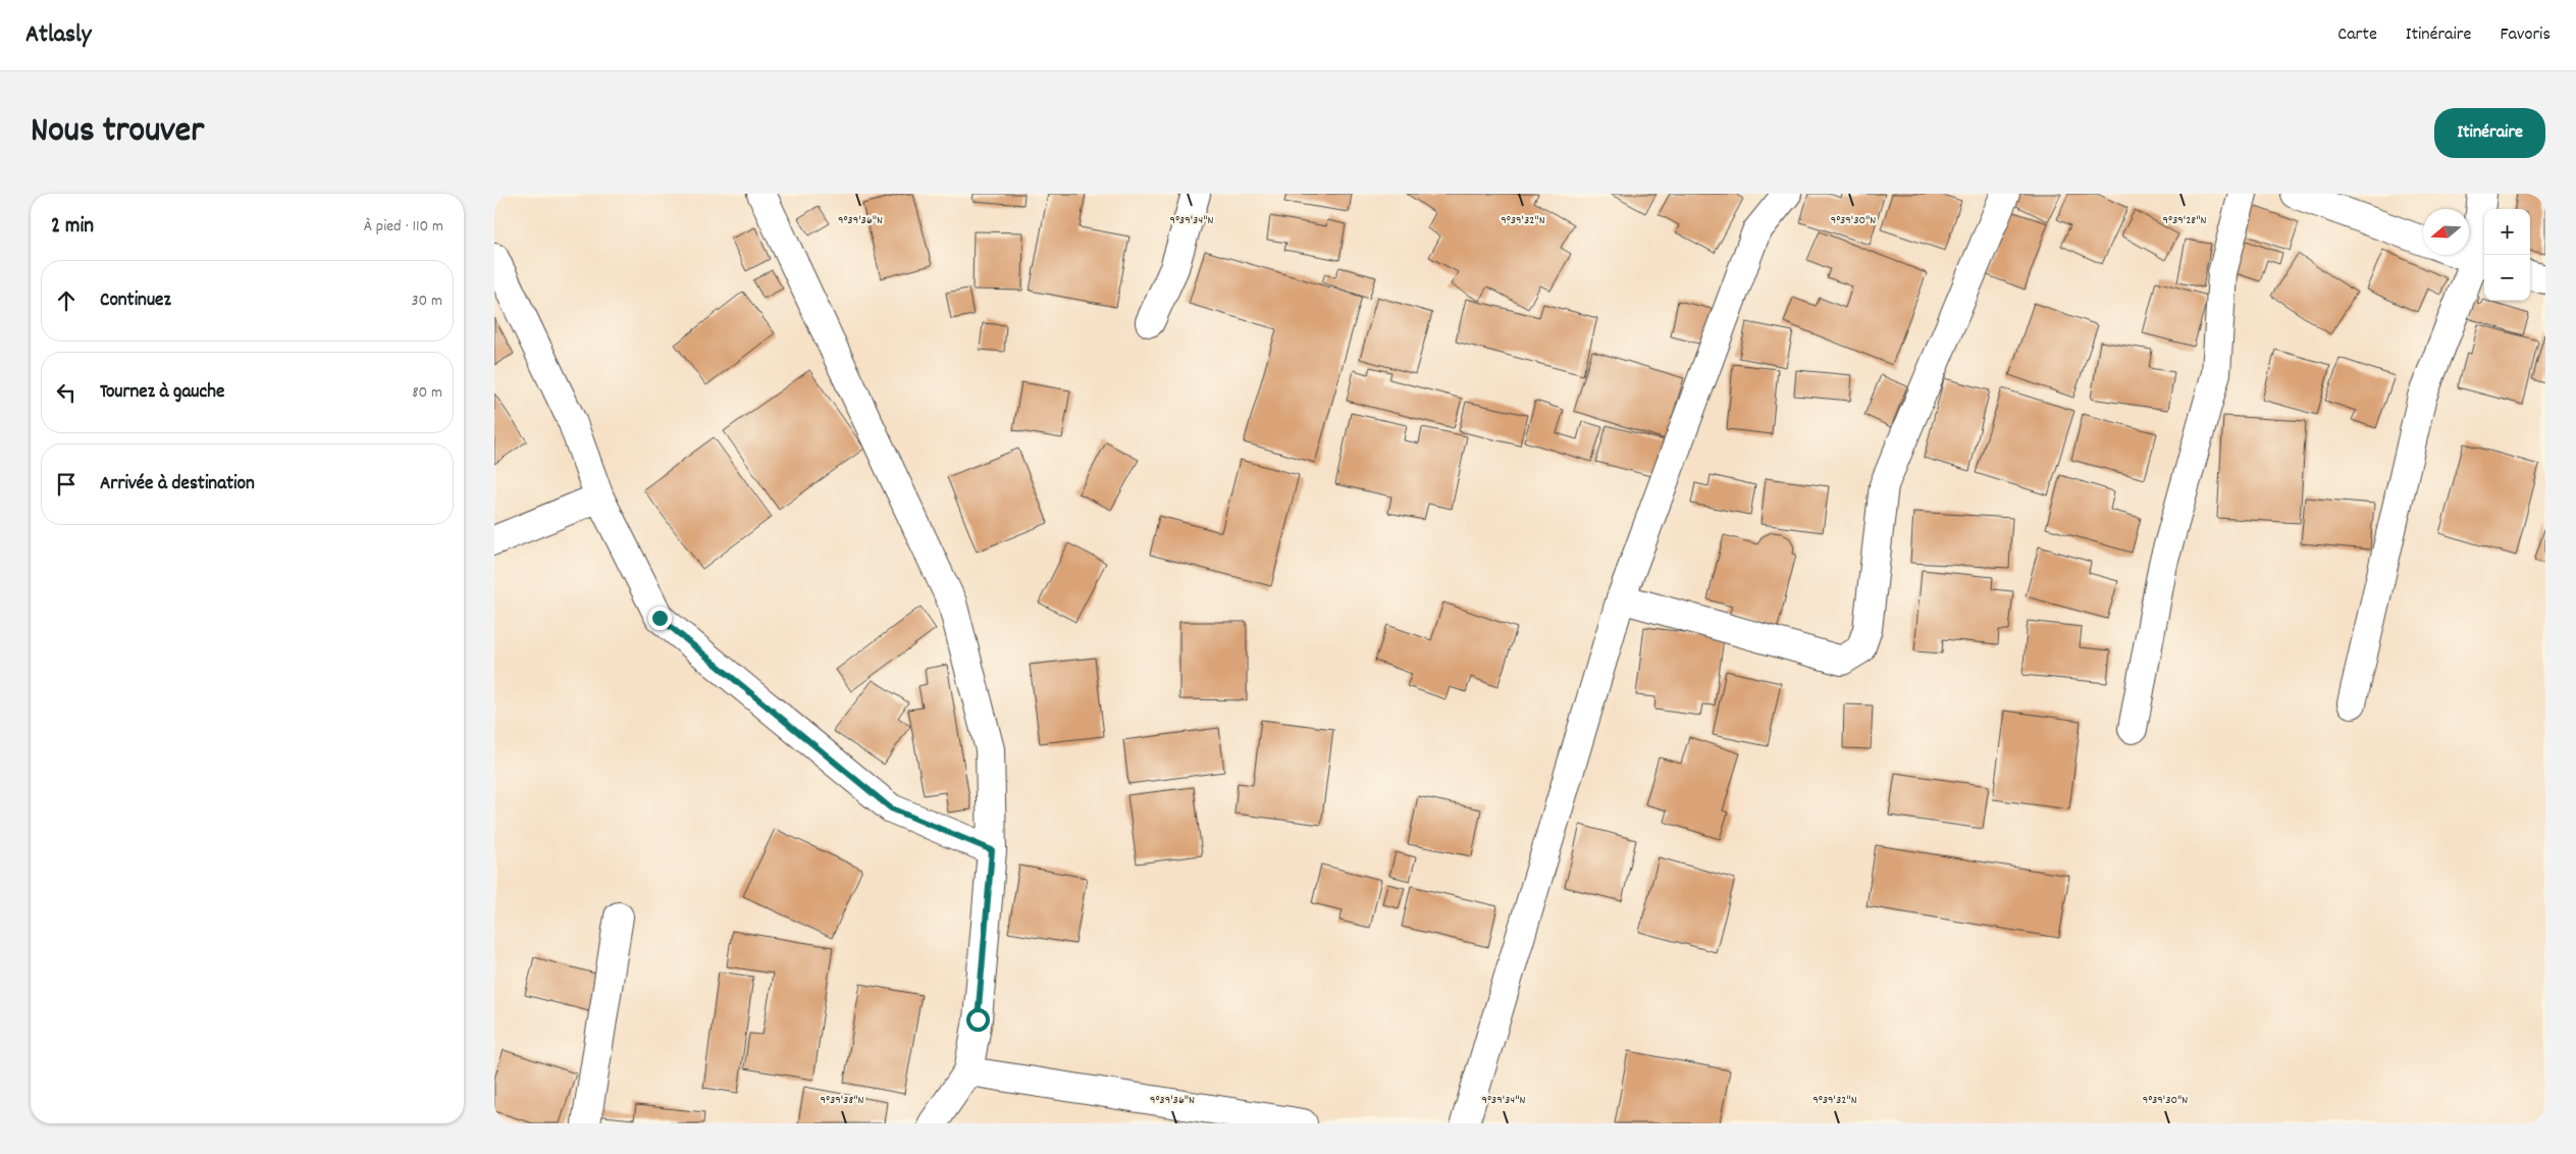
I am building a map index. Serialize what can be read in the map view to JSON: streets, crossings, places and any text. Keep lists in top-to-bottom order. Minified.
{"north":"left","page":{"header":"Atlasly","nav":["Carte","Itinéraire","Favoris"],"title":"Nous trouver","buttons":"Itinéraire","heading":["2 min","À pied · 110 m"],"map_buttons":["+","−"],"list":[["Continuez","30 m"],["Tournez à gauche","80 m"],"Arrivée à destination"]},"coordinates":["9°39'36\"N","9°39'34\"N","9°39'32\"N","9°39'30\"N","9°39'28\"N","9°39'38\"N"]}
